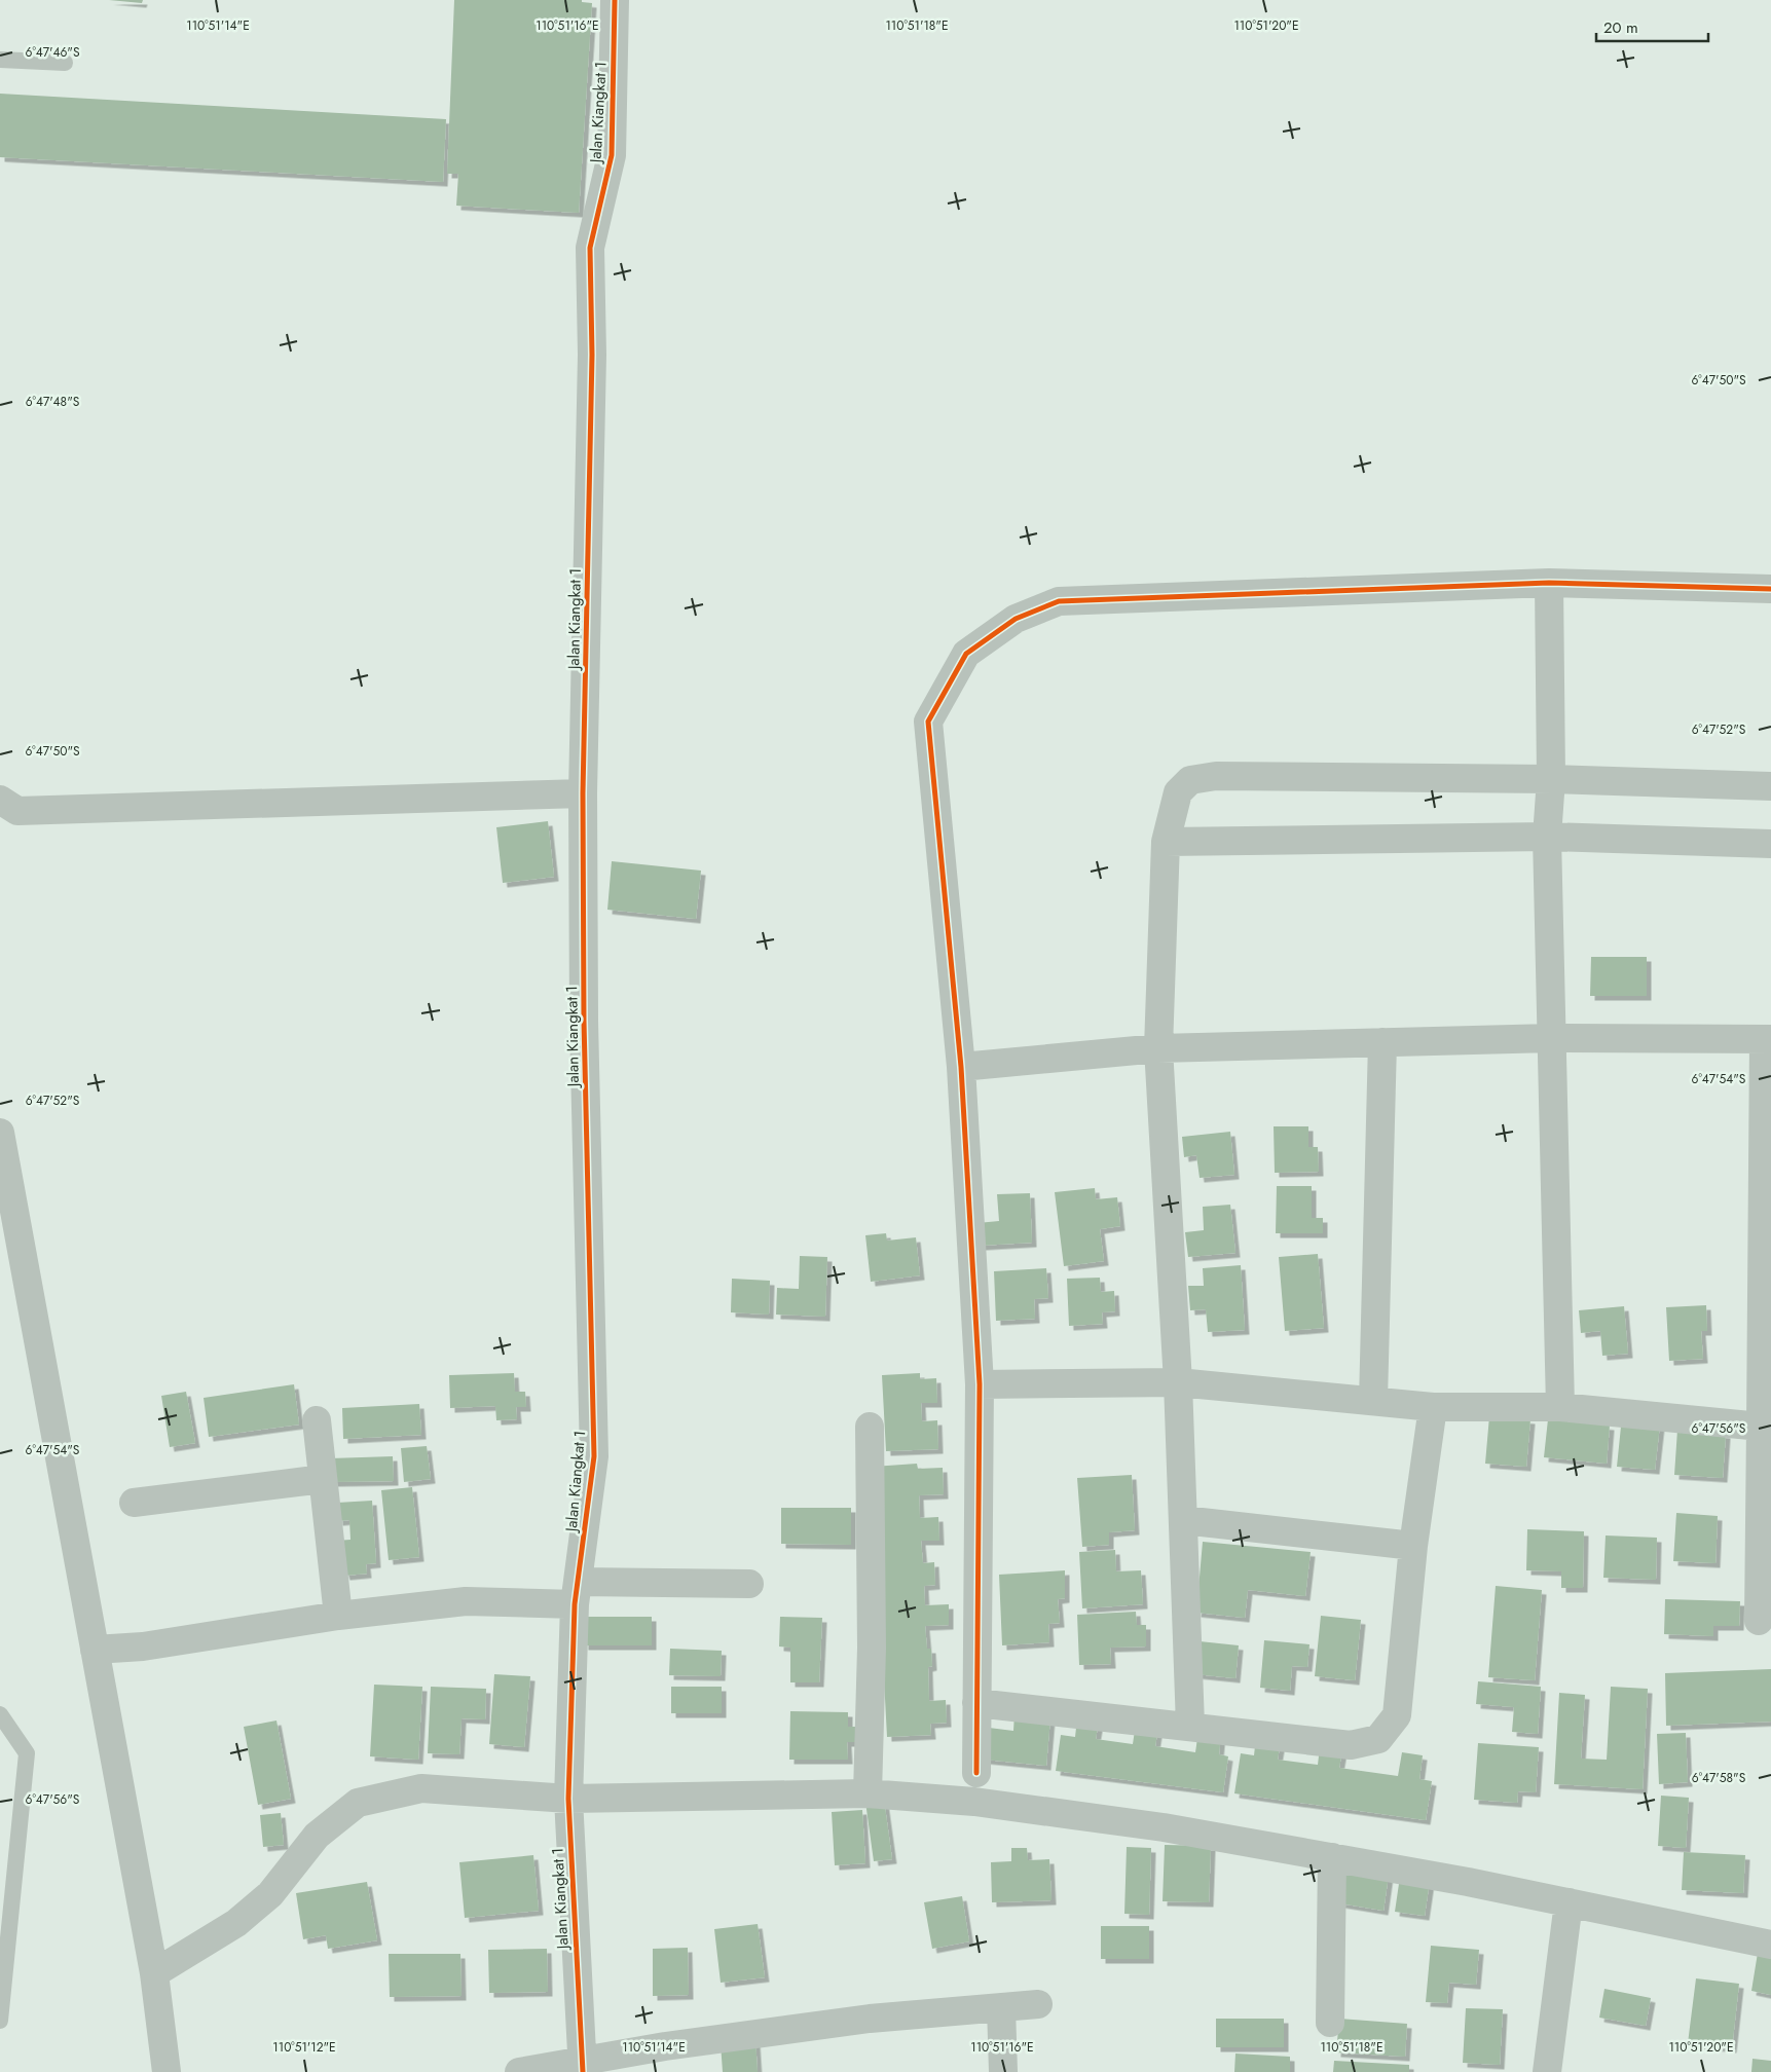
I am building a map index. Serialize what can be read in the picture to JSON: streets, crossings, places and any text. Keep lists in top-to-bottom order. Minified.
{"streets":{"street":["Jalan Kiangkat 1"]},"scale_bar":"20 m","coordinates":["110°51'14\"E","110°51'16\"E","110°51'18\"E","110°51'20\"E","6°47'46\"S","6°47'50\"S","6°47'48\"S","6°47'52\"S","6°47'54\"S","6°47'56\"S","6°47'58\"S","110°51'12\"E"]}
